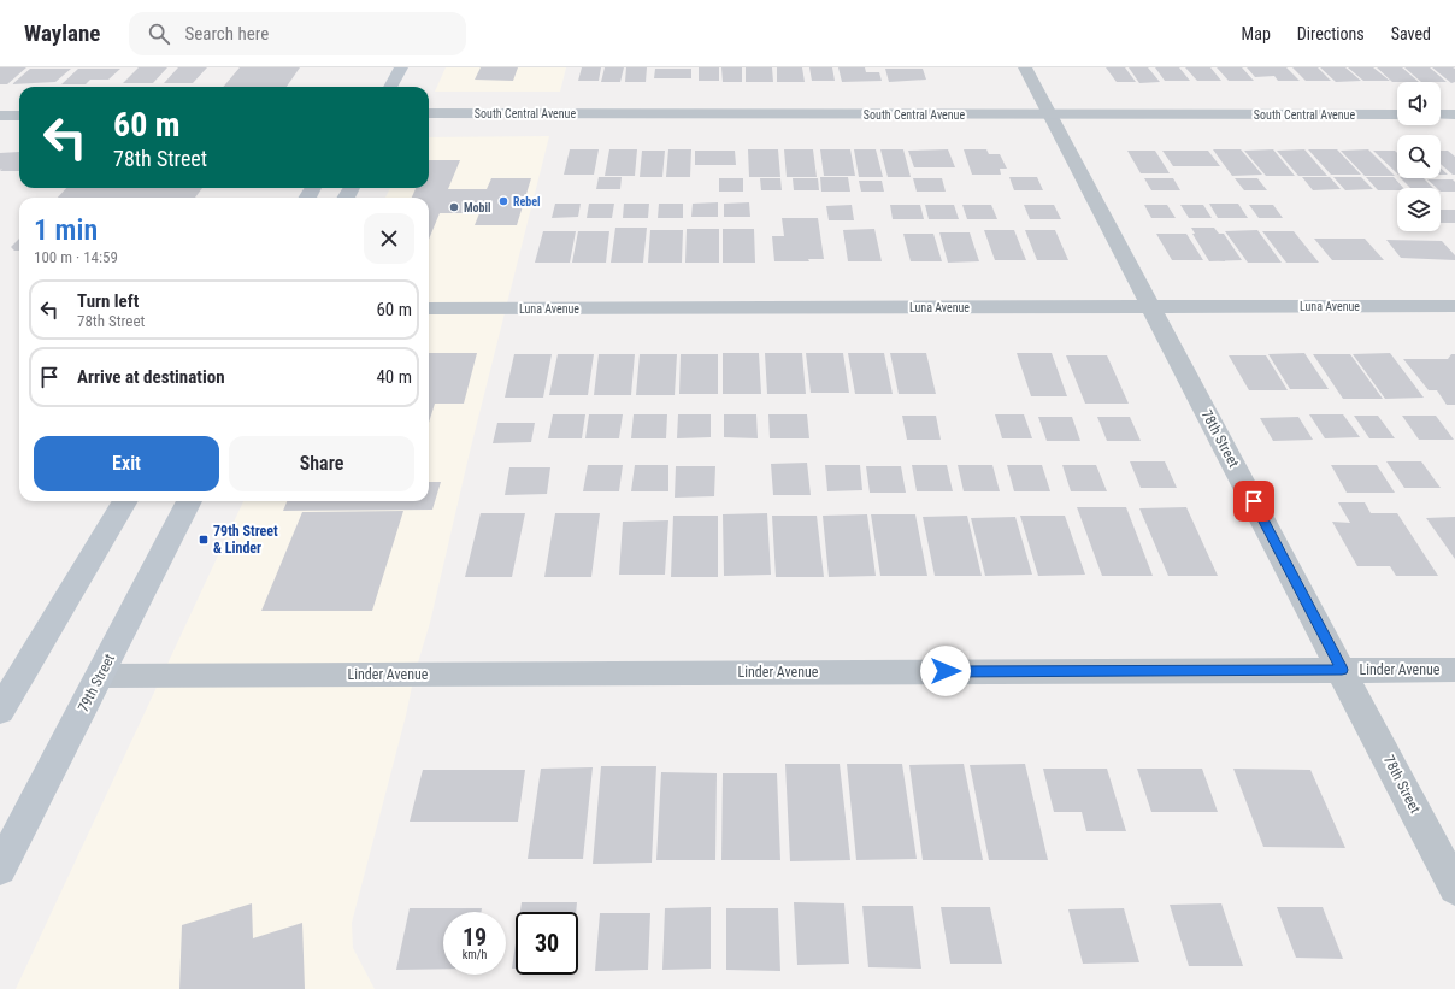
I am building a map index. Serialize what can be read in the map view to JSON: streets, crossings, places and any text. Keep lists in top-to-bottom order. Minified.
{"streets":{"main road":["79th Street"],"street":["South Central Avenue","Luna Avenue","78th Street","Linder Avenue"]},"crossings":[["South Central Avenue","78th Street"],["Luna Avenue","78th Street"],["78th Street","Linder Avenue"],["Linder Avenue","79th Street"]],"places":{"other":["Rebel","Mobil"],"transit":["79th Street & Linder"]},"page":{"header":"Waylane","search":"Search here","nav":["Map","Directions","Saved"],"turn":["60 m","78th Street"],"heading":["1 min","100 m · 14:59"],"list":[{"name":"Turn left","note":"78th Street","value":"60 m"},{"name":"Arrive at destination","value":"40 m"}],"buttons":["Exit","Share"],"speed":"19 km/h","limit":"30"}}
